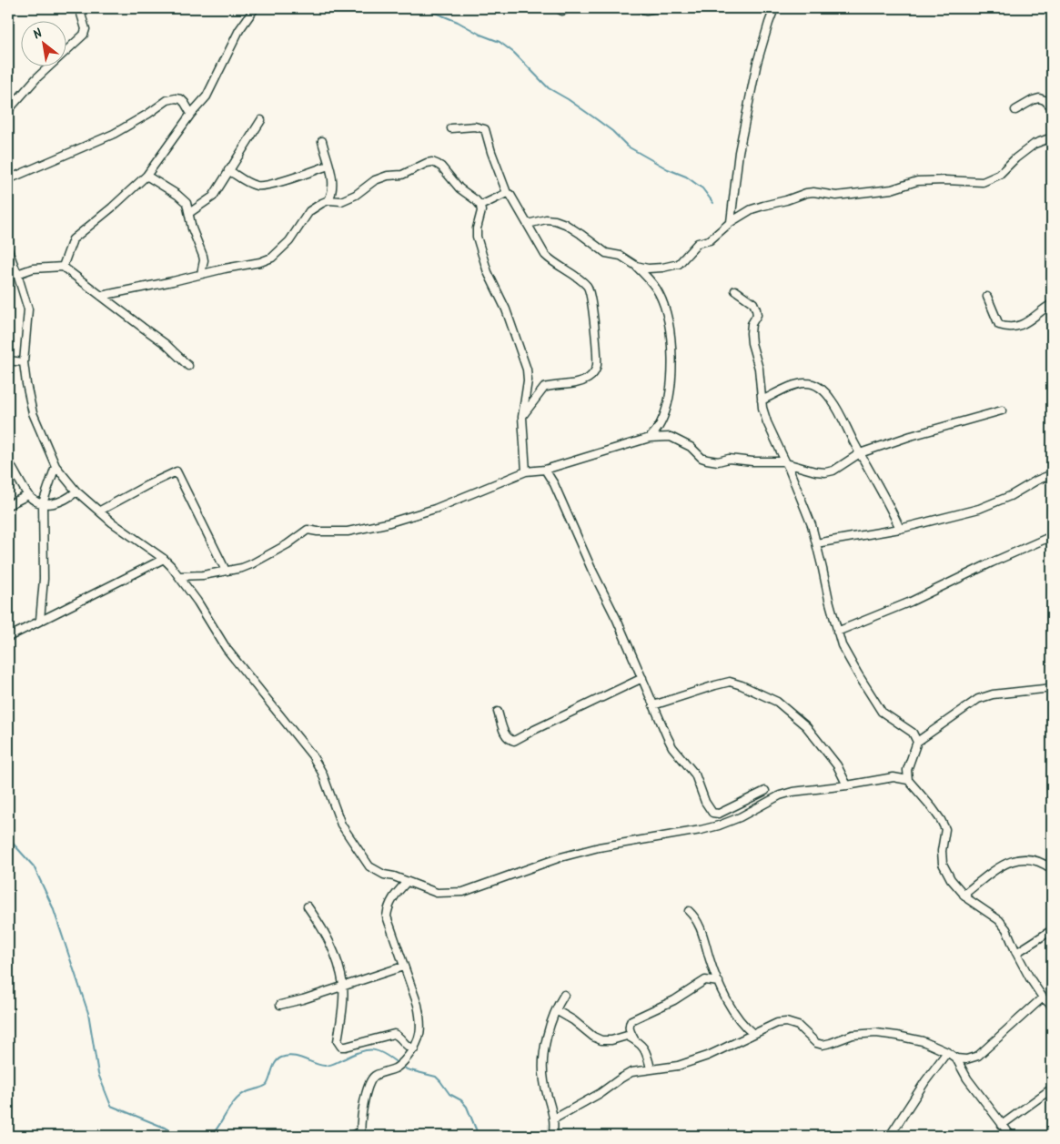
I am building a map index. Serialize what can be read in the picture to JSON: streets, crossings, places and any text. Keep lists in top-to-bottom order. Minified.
{"north":"top left"}
